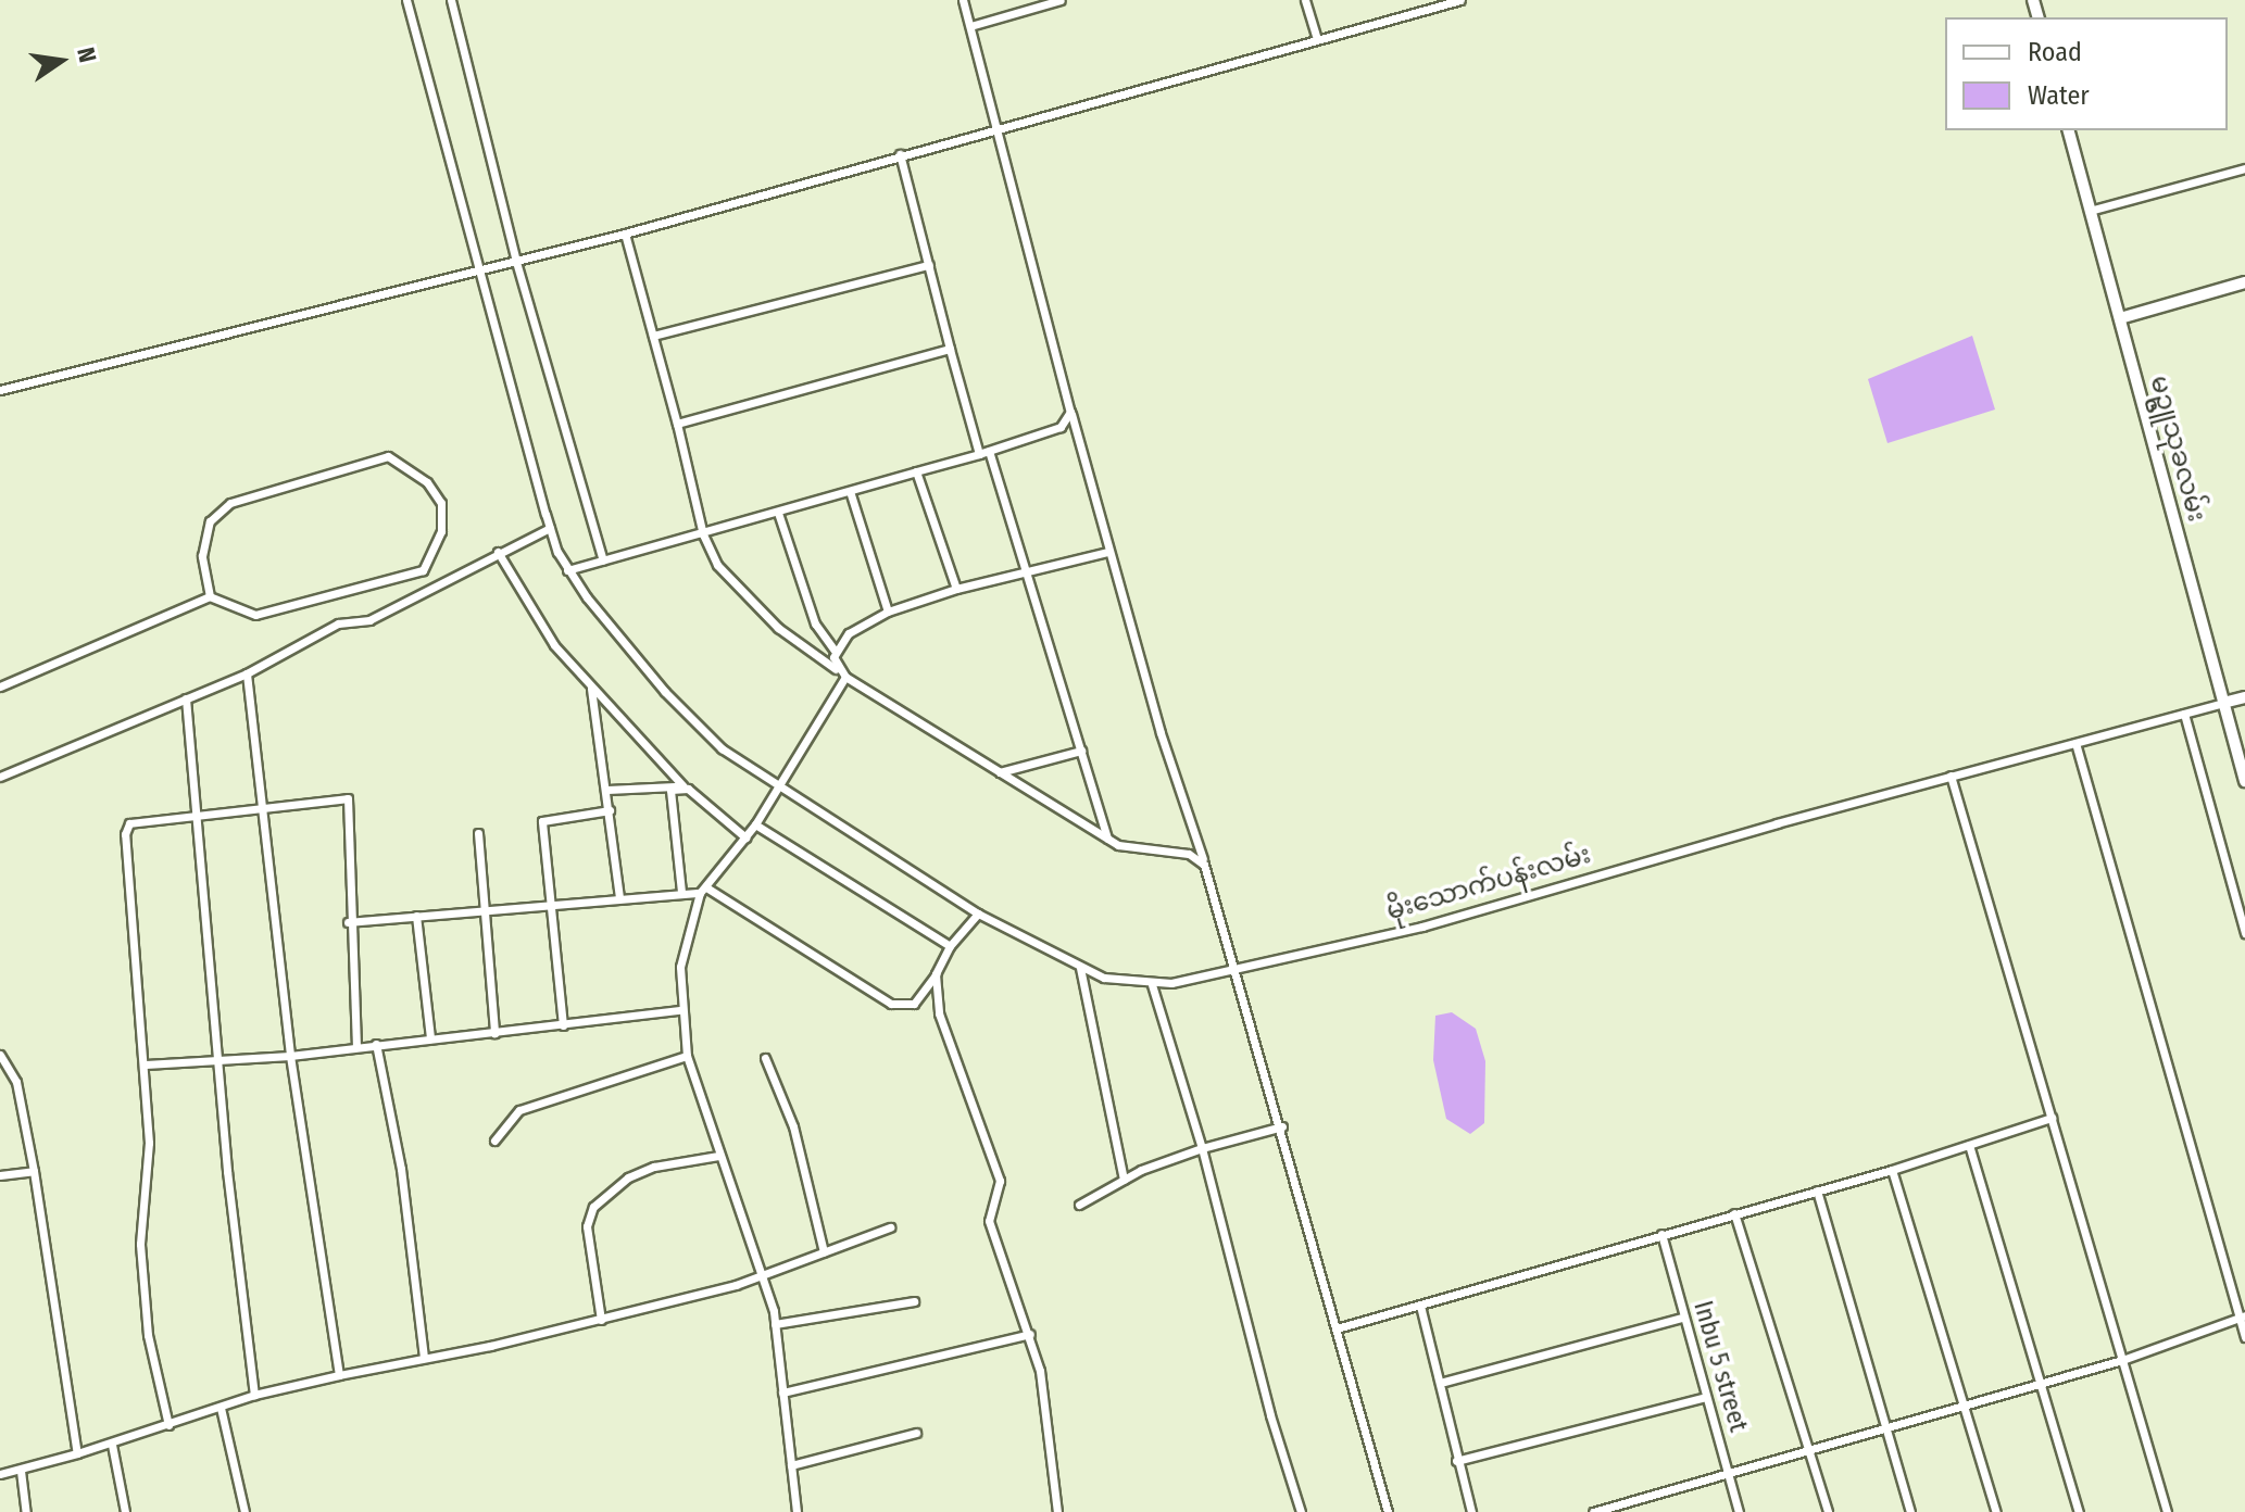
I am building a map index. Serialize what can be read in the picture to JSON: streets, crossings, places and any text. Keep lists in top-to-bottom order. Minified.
{"streets":{"street":["မဥ္ဇူသုခလမ်း","မိုးသောက်ပန်းလမ်း","Inbu 5 street"]},"crossings":[["မဥ္ဇူသုခလမ်း","မိုးသောက်ပန်းလမ်း"]],"legend":["Road","Water"],"north":"right"}
